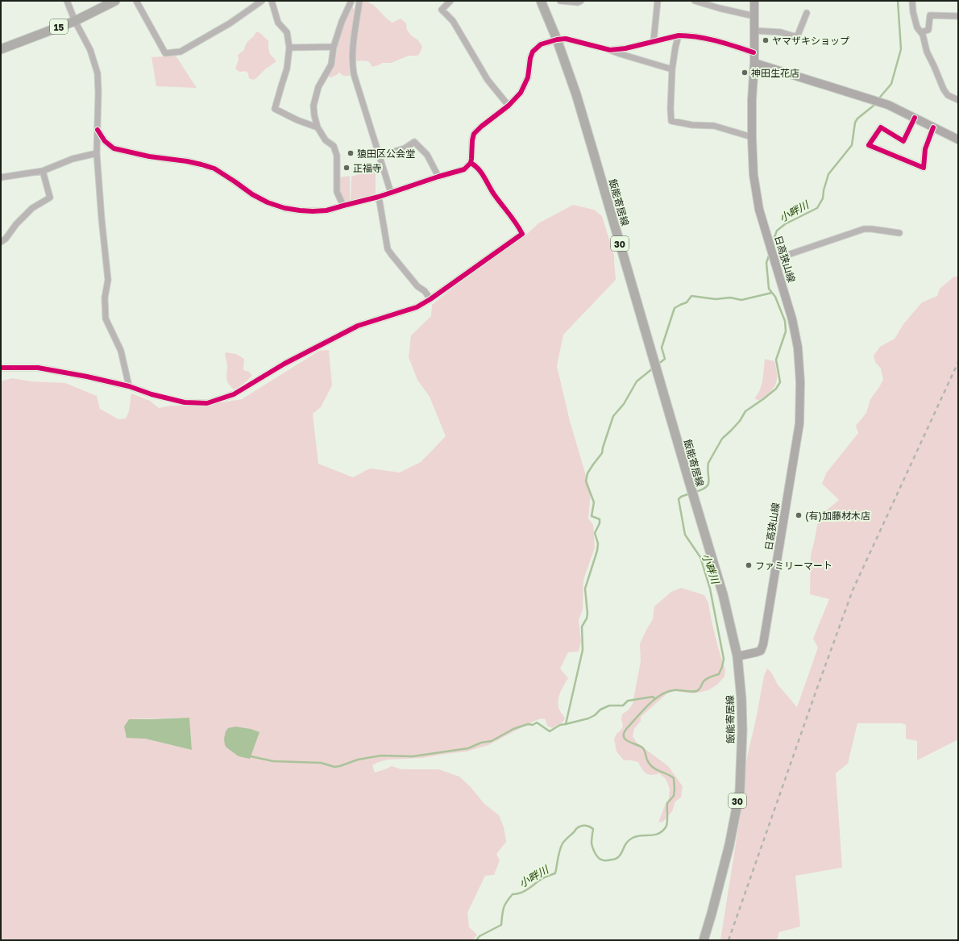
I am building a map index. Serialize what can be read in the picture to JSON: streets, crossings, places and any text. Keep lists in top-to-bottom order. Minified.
{"streets":{"main road":["15","飯能寄居線","30","日高狭山線"]},"crossings":[["飯能寄居線","日高狭山線"]],"water":["小畔川"],"places":["ヤマザキショップ","神田生花店","猿田区公会堂","正福寺","(有)加藤材木店","ファミリーマート"]}
